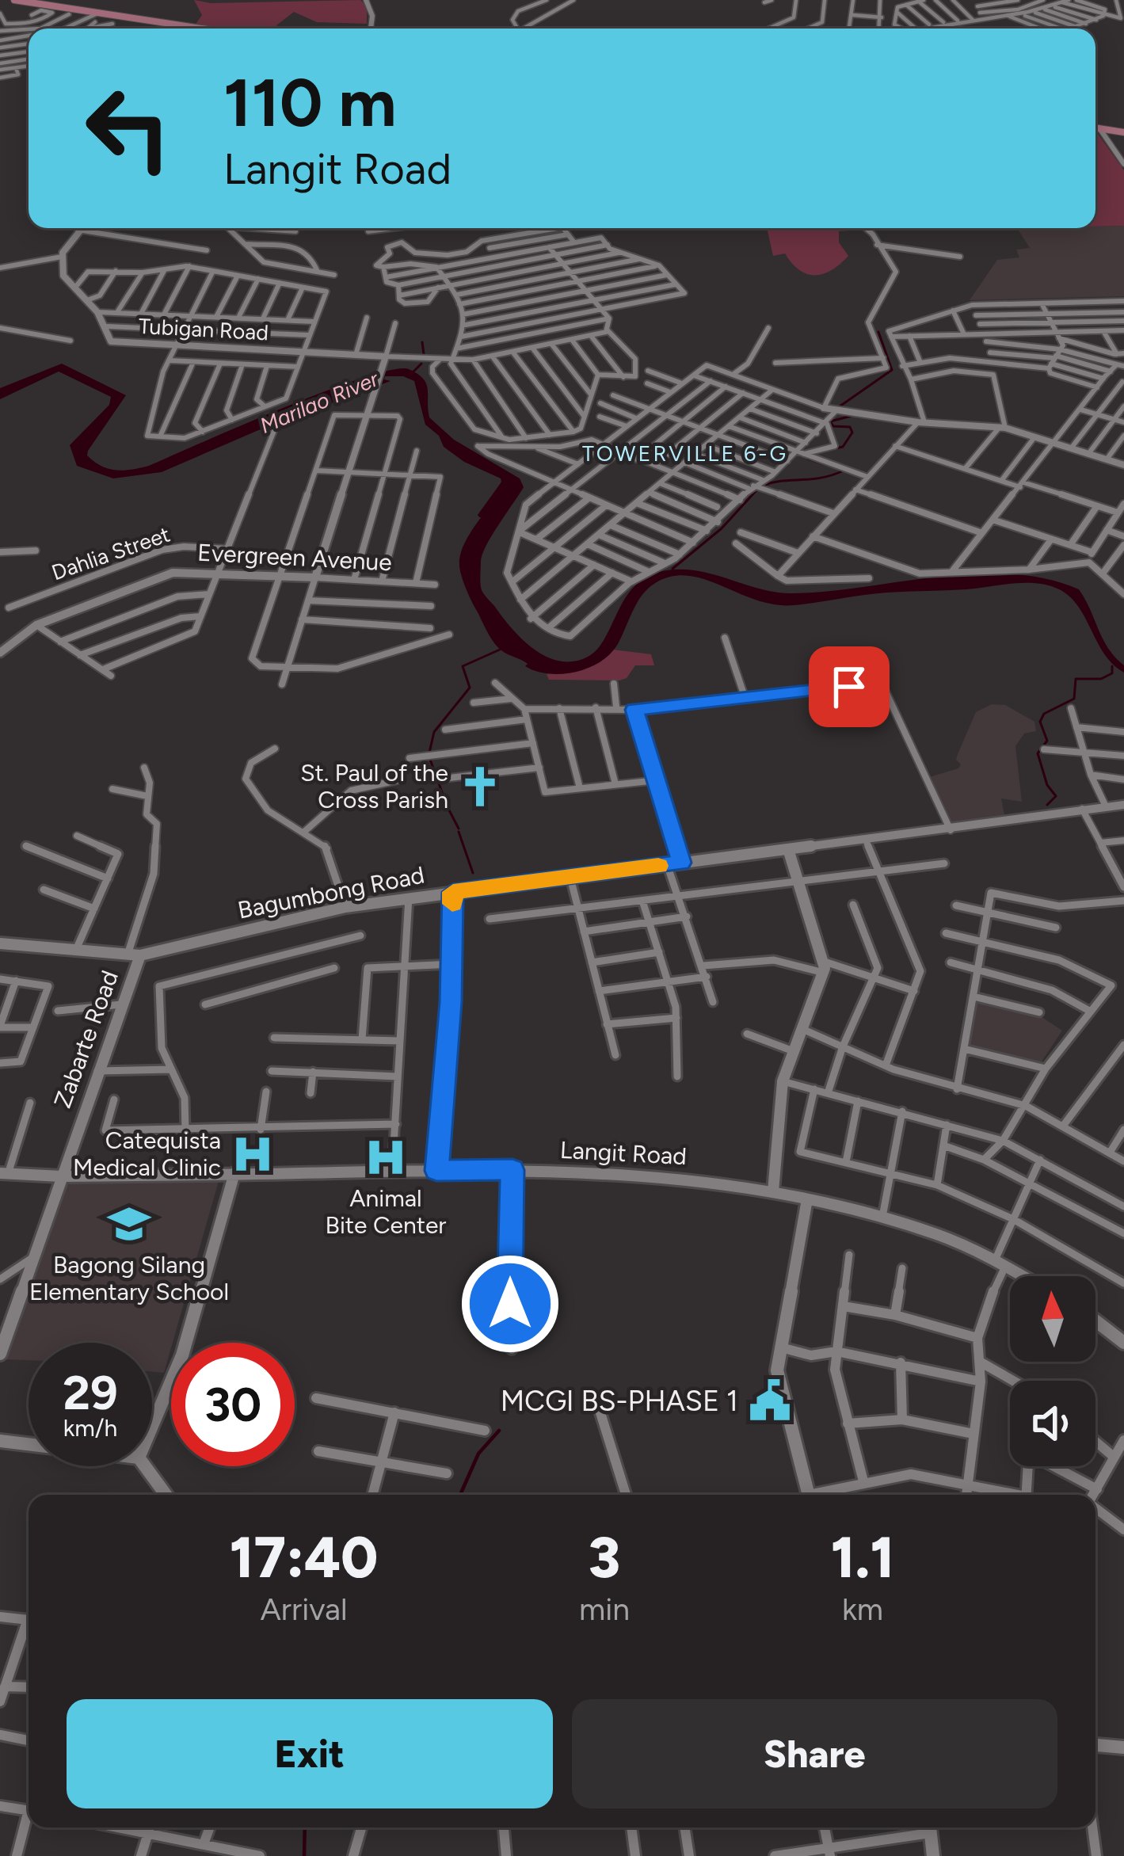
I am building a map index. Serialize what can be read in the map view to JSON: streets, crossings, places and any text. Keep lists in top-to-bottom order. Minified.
{"streets":{"street":["Tubigan Road","Dahlia Street","Evergreen Avenue","Bagumbong Road","Zabarte Road","Langit Road"]},"crossings":[["Bagumbong Road","Zabarte Road"],["Zabarte Road","Langit Road"]],"districts":["TOWERVILLE 6-G"],"water":["Marilao River"],"places":{"church":["St. Paul of the Cross Parish"],"hospital":["Catequista Medical Clinic","Animal Bite Center"],"school or university":["Bagong Silang Elementary School"],"public building":["MCGI BS-PHASE 1"]},"north":"top","page":{"turn":["110 m","Langit Road"],"speed":"29 km/h","limit":"30","eta":["17:40","Arrival","3","min","1.1","km"],"buttons":["Exit","Share"]}}
